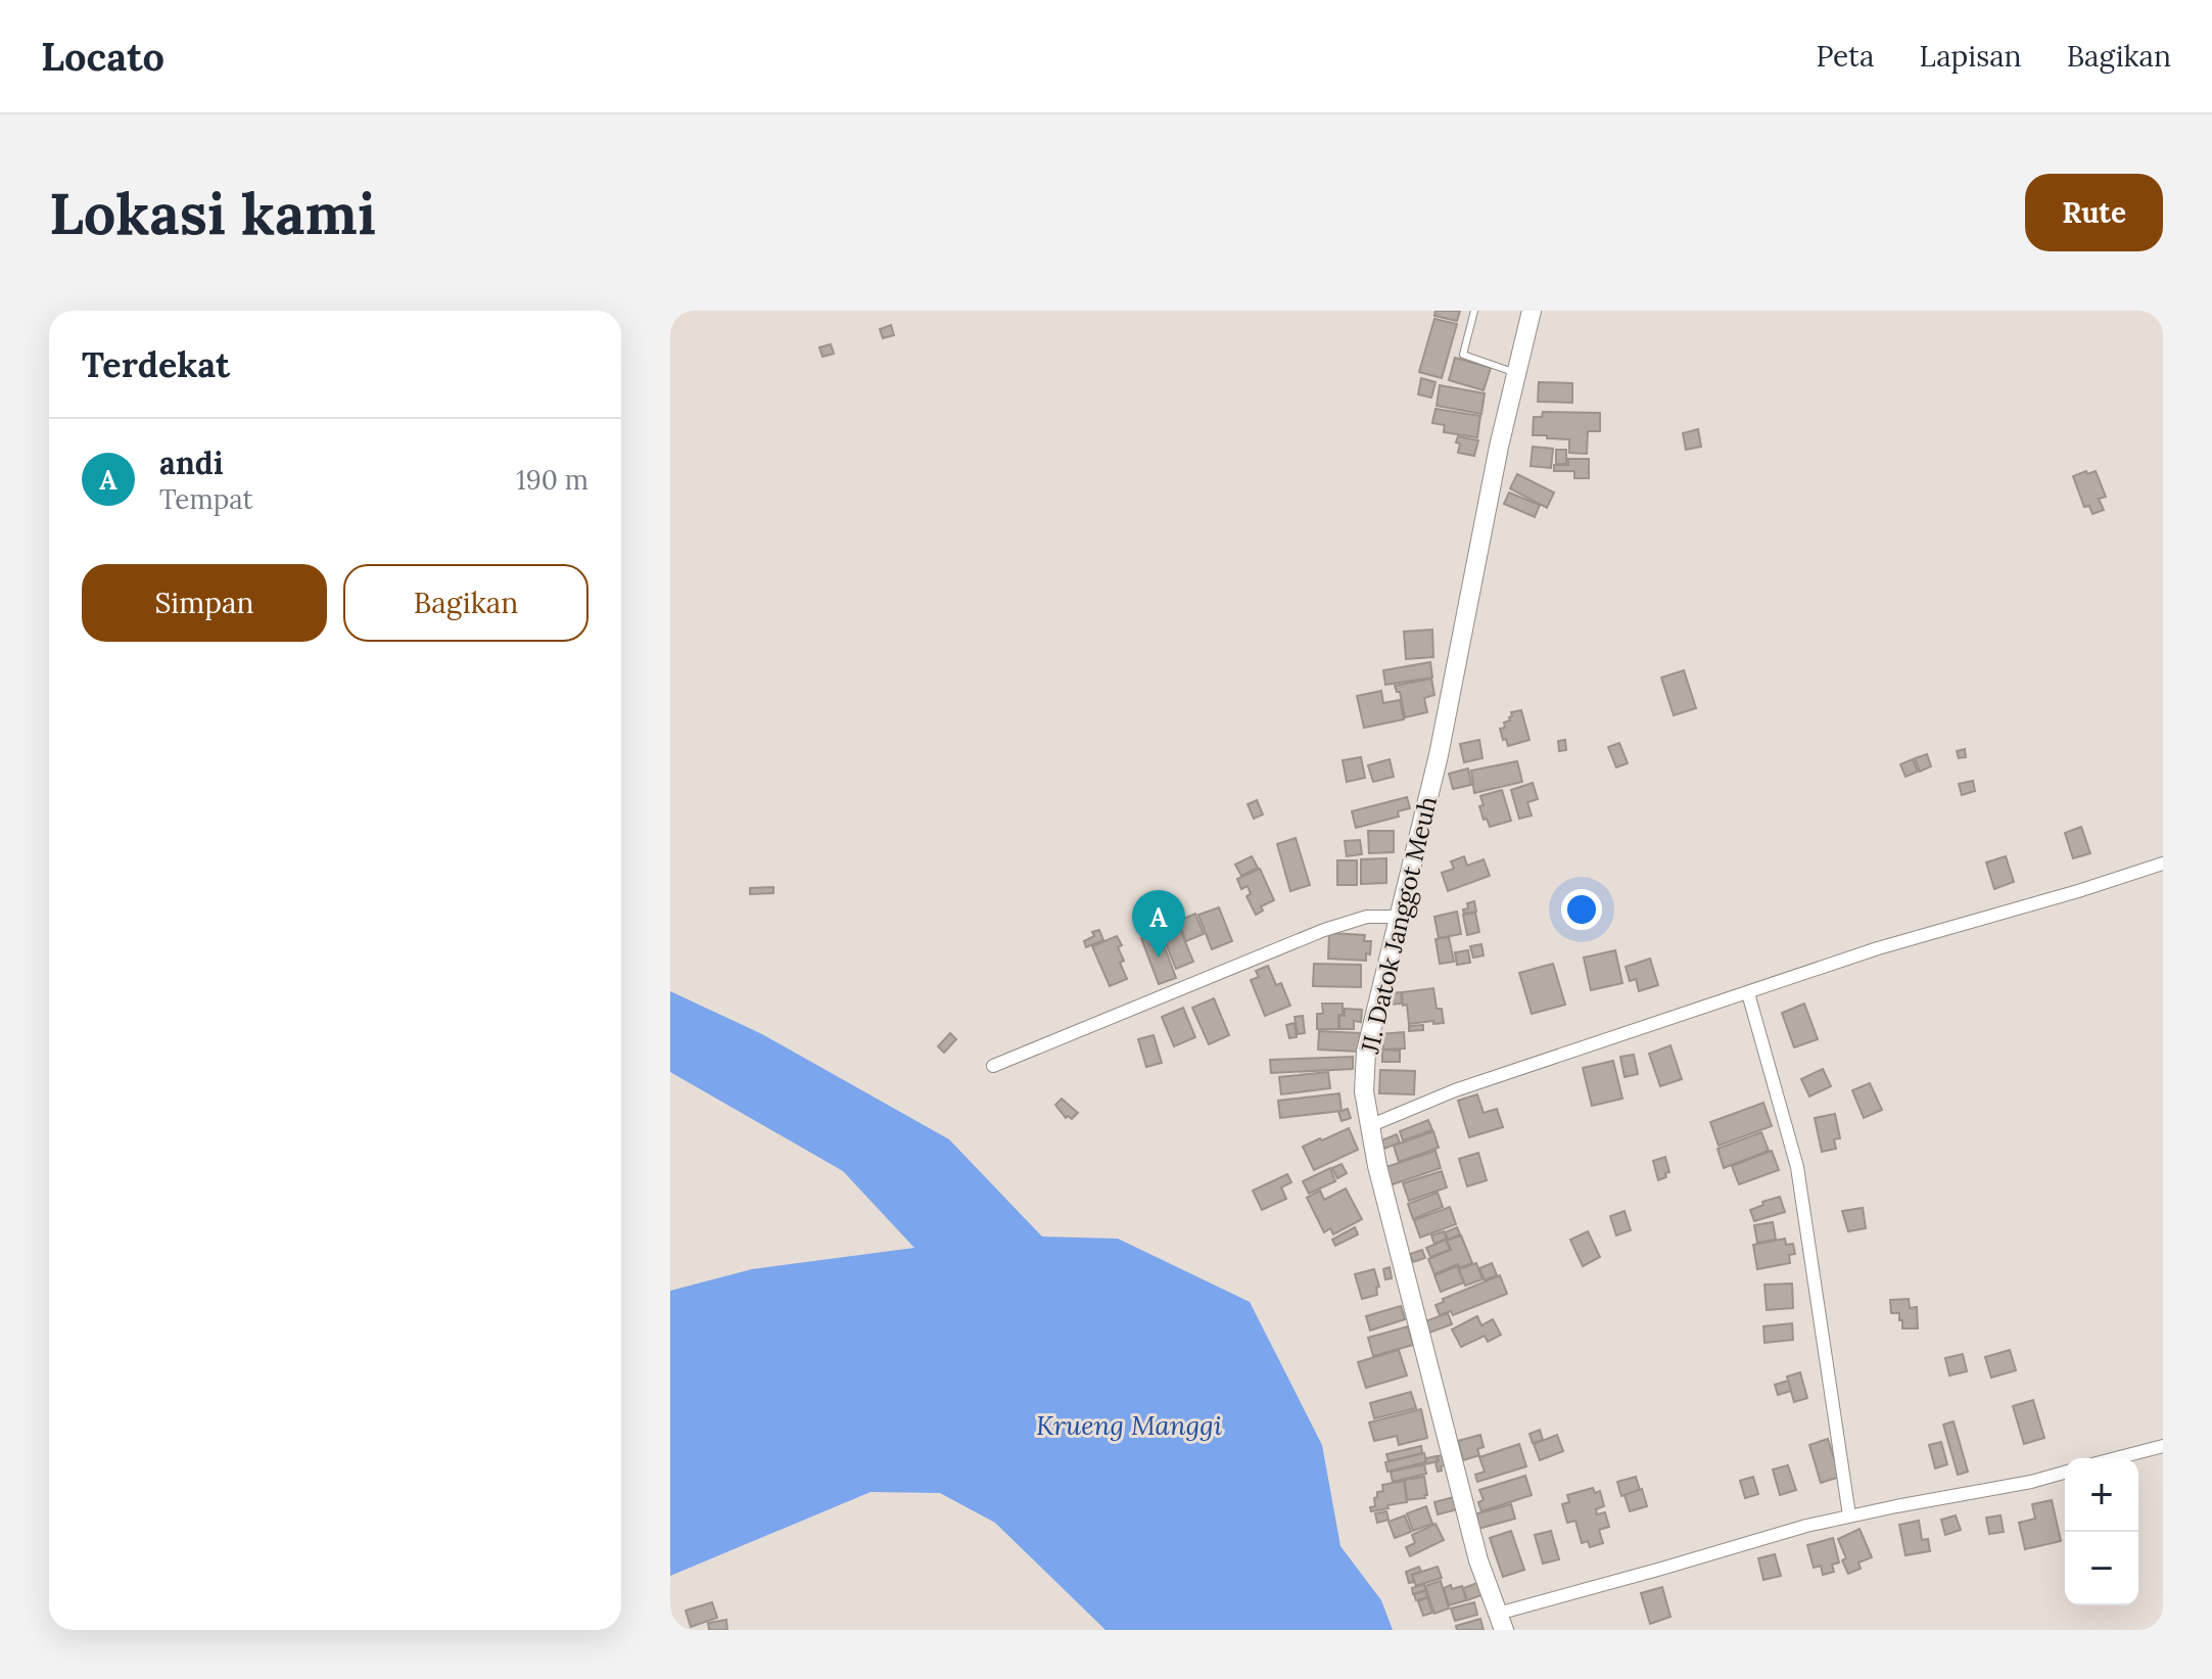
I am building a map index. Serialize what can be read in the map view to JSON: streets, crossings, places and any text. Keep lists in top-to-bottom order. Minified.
{"streets":{"street":["JI. Datok Janggot Meuh"]},"water":["Krueng Manggi"],"page":{"header":"Locato","nav":["Peta","Lapisan","Bagikan"],"buttons":["Rute",["Simpan","Bagikan"]],"title":"Lokasi kami","heading":"Terdekat","list":[{"mark":"A","name":"andi","note":"Tempat","value":"190 m"}],"pins":"A","map_buttons":["+","−"]}}
